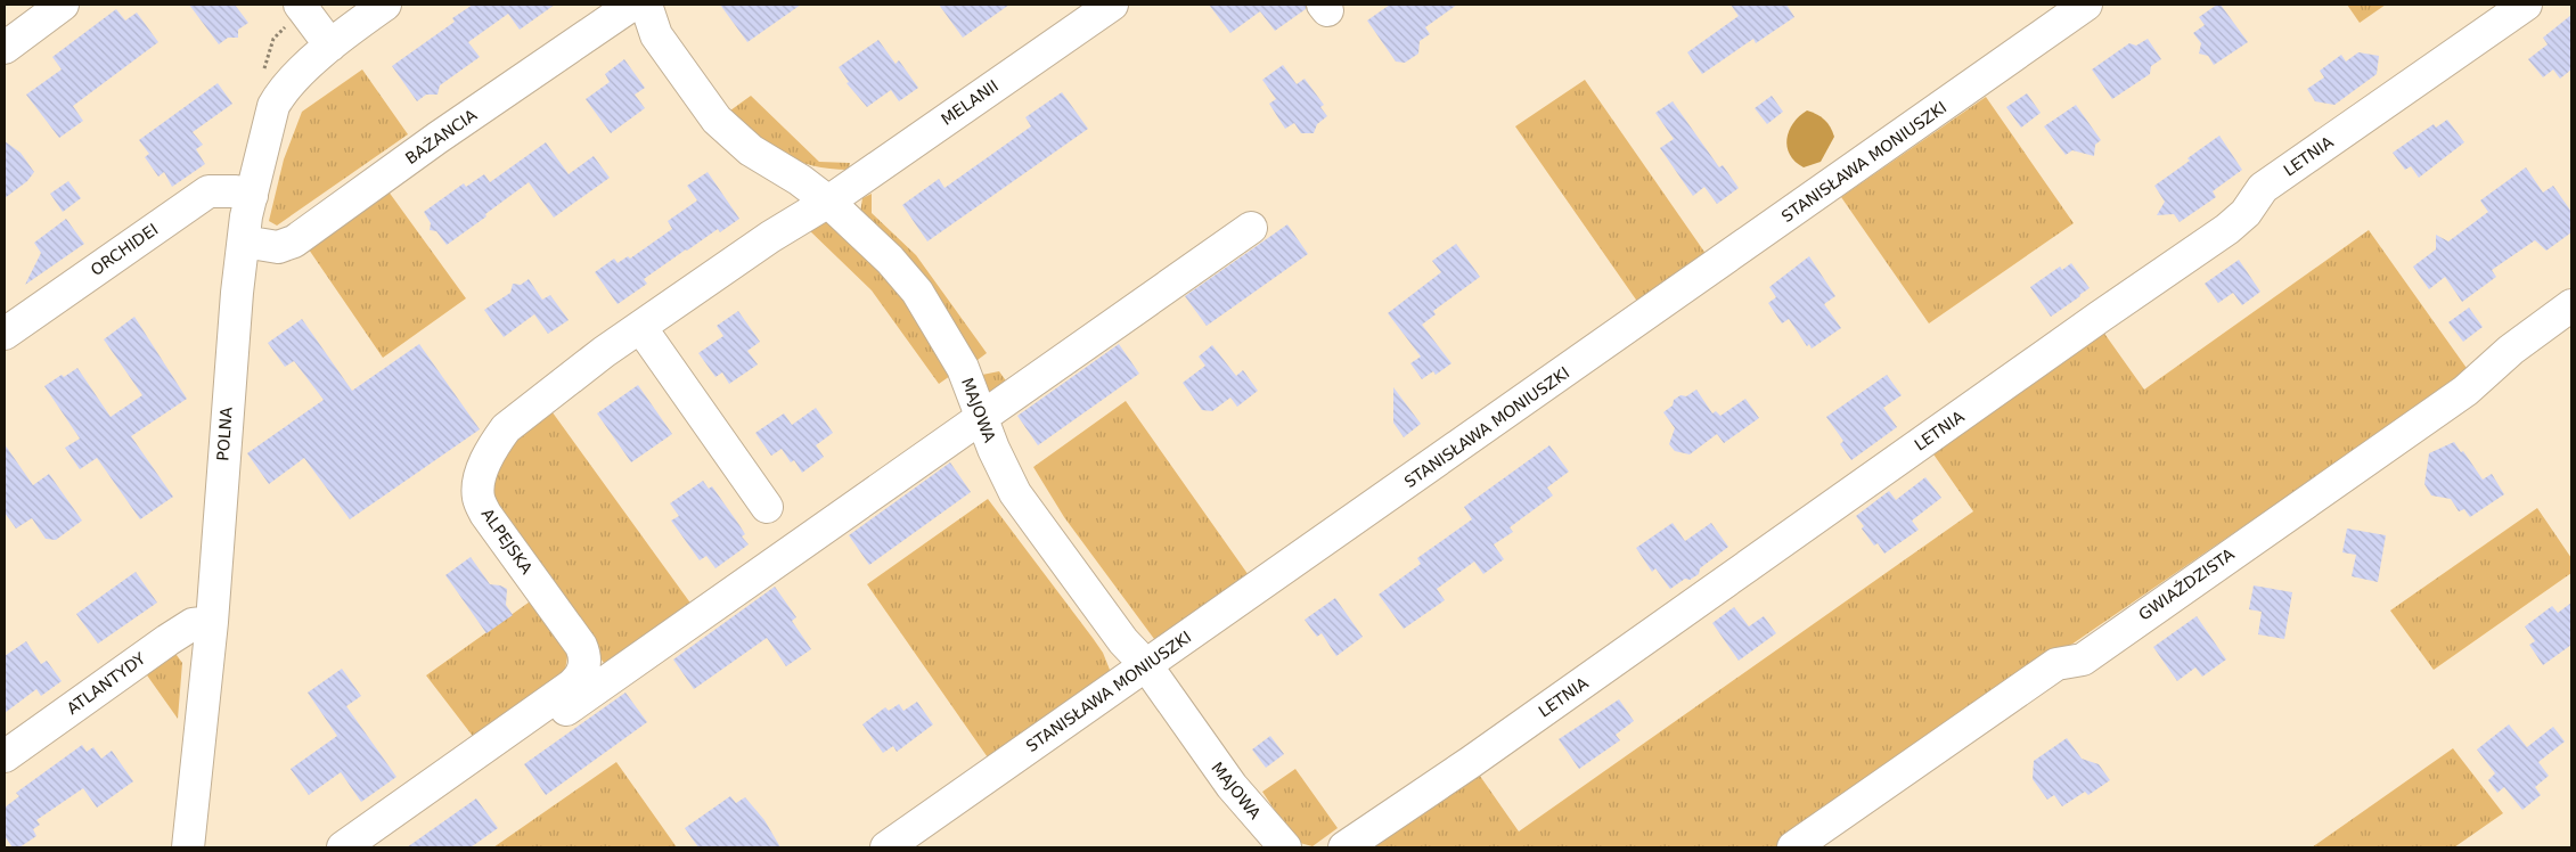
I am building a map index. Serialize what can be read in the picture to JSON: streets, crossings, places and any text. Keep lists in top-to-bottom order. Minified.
{"streets":{"street":["MELANII","BAŻANCIA","LETNIA","STANISŁAWA MONIUSZKI","ORCHIDEI","MAJOWA","POLNA","ALPEJSKA","GWIAŹDZISTA","ATLANTYDY"]},"crossings":[["MELANII","MAJOWA"],["MELANII","ALPEJSKA"],["BAŻANCIA","POLNA"],["STANISŁAWA MONIUSZKI","MAJOWA"],["ORCHIDEI","POLNA"],["MAJOWA","ALPEJSKA"],["POLNA","ATLANTYDY"]]}
